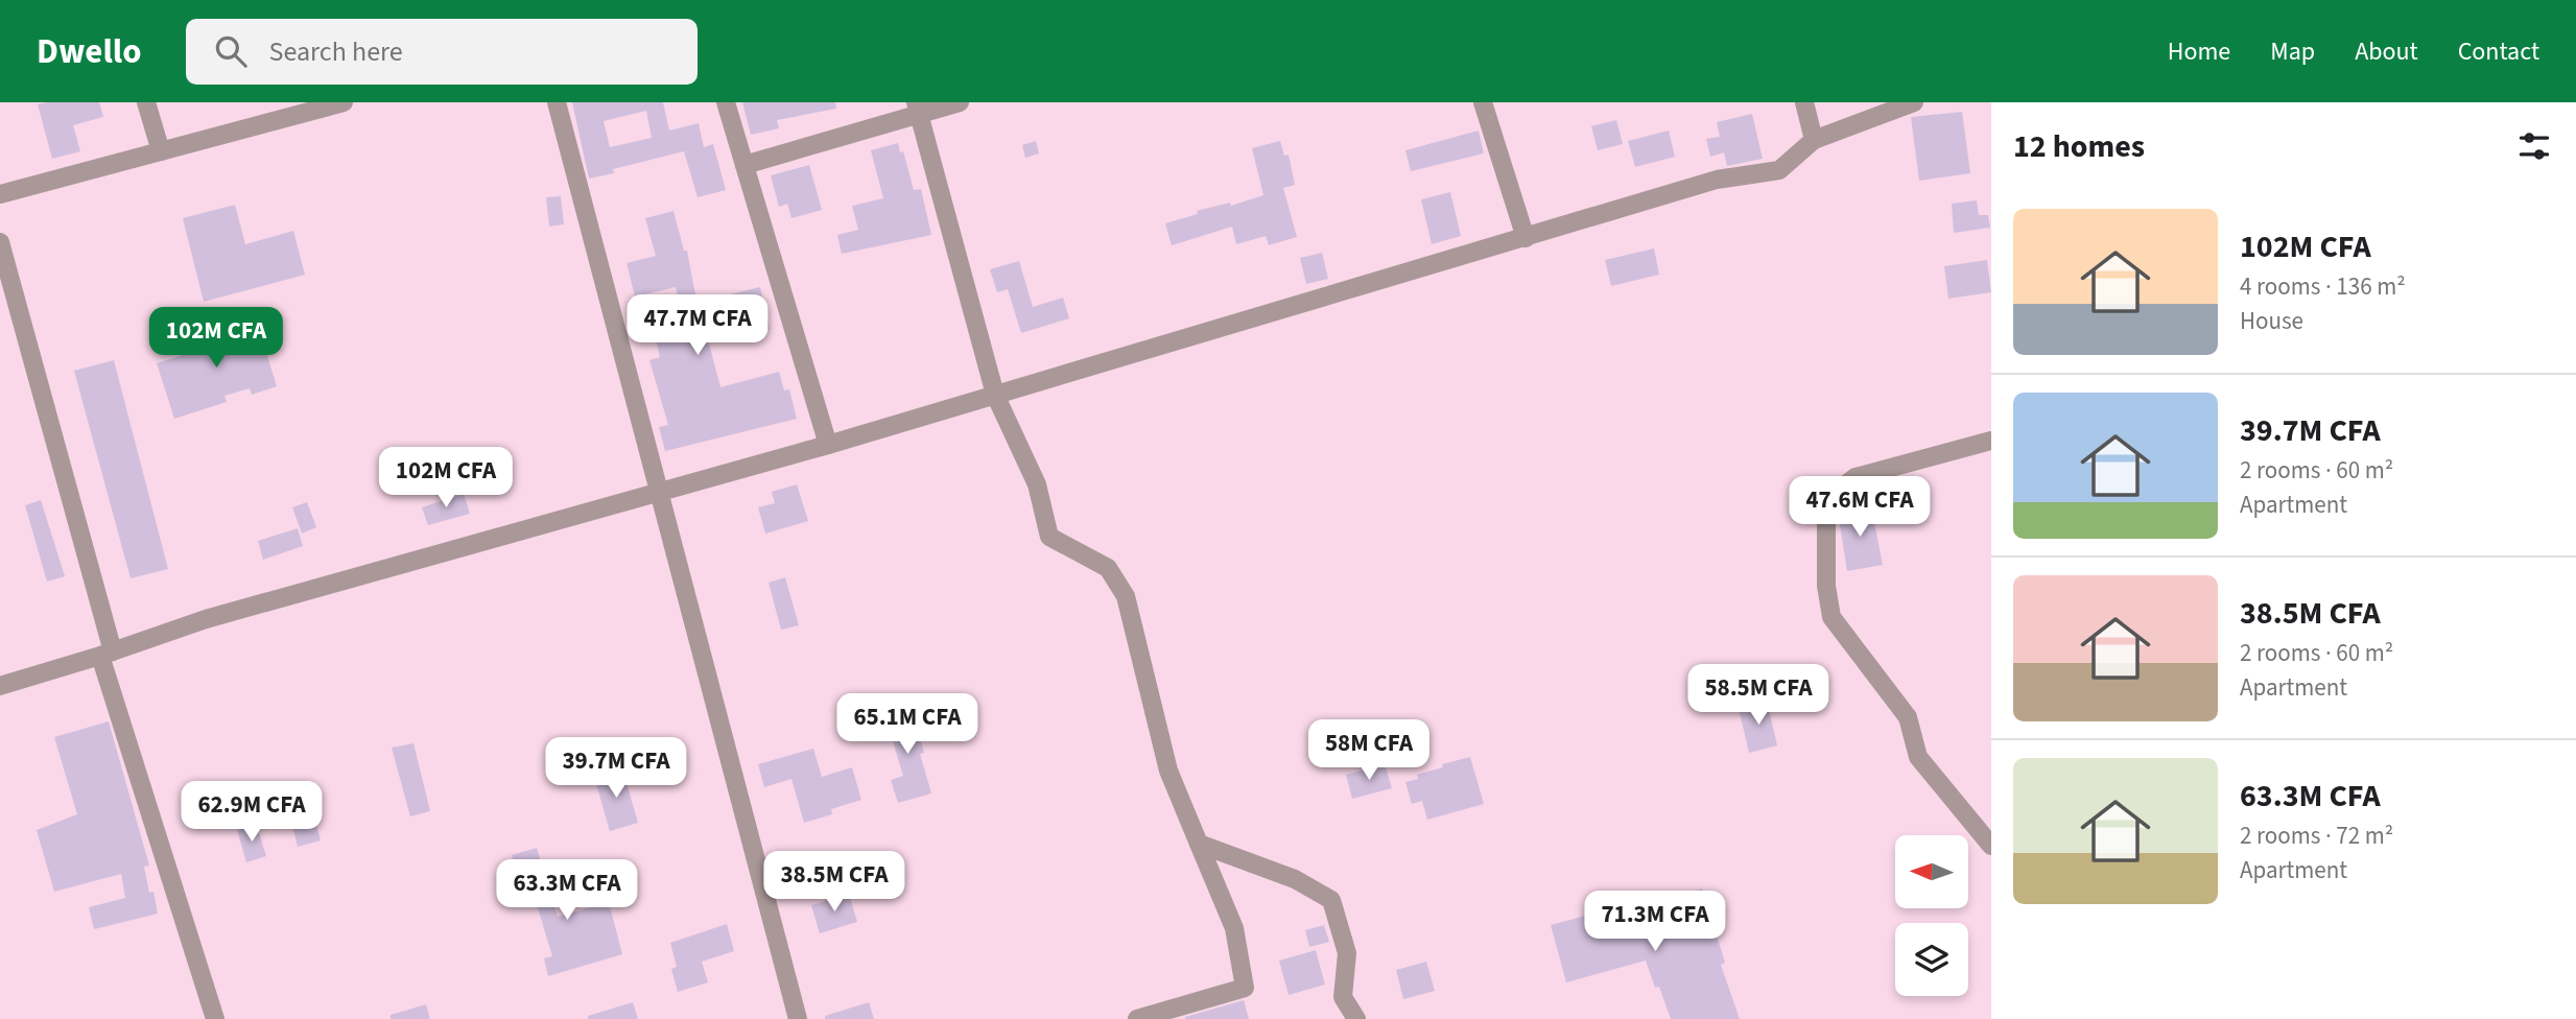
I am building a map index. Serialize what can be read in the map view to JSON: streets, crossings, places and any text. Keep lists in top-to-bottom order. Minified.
{"north":"left","page":{"header":"Dwello","search":"Search here","nav":["Home","Map","About","Contact"],"heading":"12 homes","list":[{"name":"102M CFA","note":"4 rooms · 136 m² · House"},{"name":"39.7M CFA","note":"2 rooms · 60 m² · Apartment"},{"name":"38.5M CFA","note":"2 rooms · 60 m² · Apartment"},{"name":"63.3M CFA","note":"2 rooms · 72 m² · Apartment"}],"price":["47.7M CFA","102M CFA","102M CFA","47.6M CFA","58.5M CFA","65.1M CFA","58M CFA","39.7M CFA","62.9M CFA","38.5M CFA","63.3M CFA","71.3M CFA"]}}
